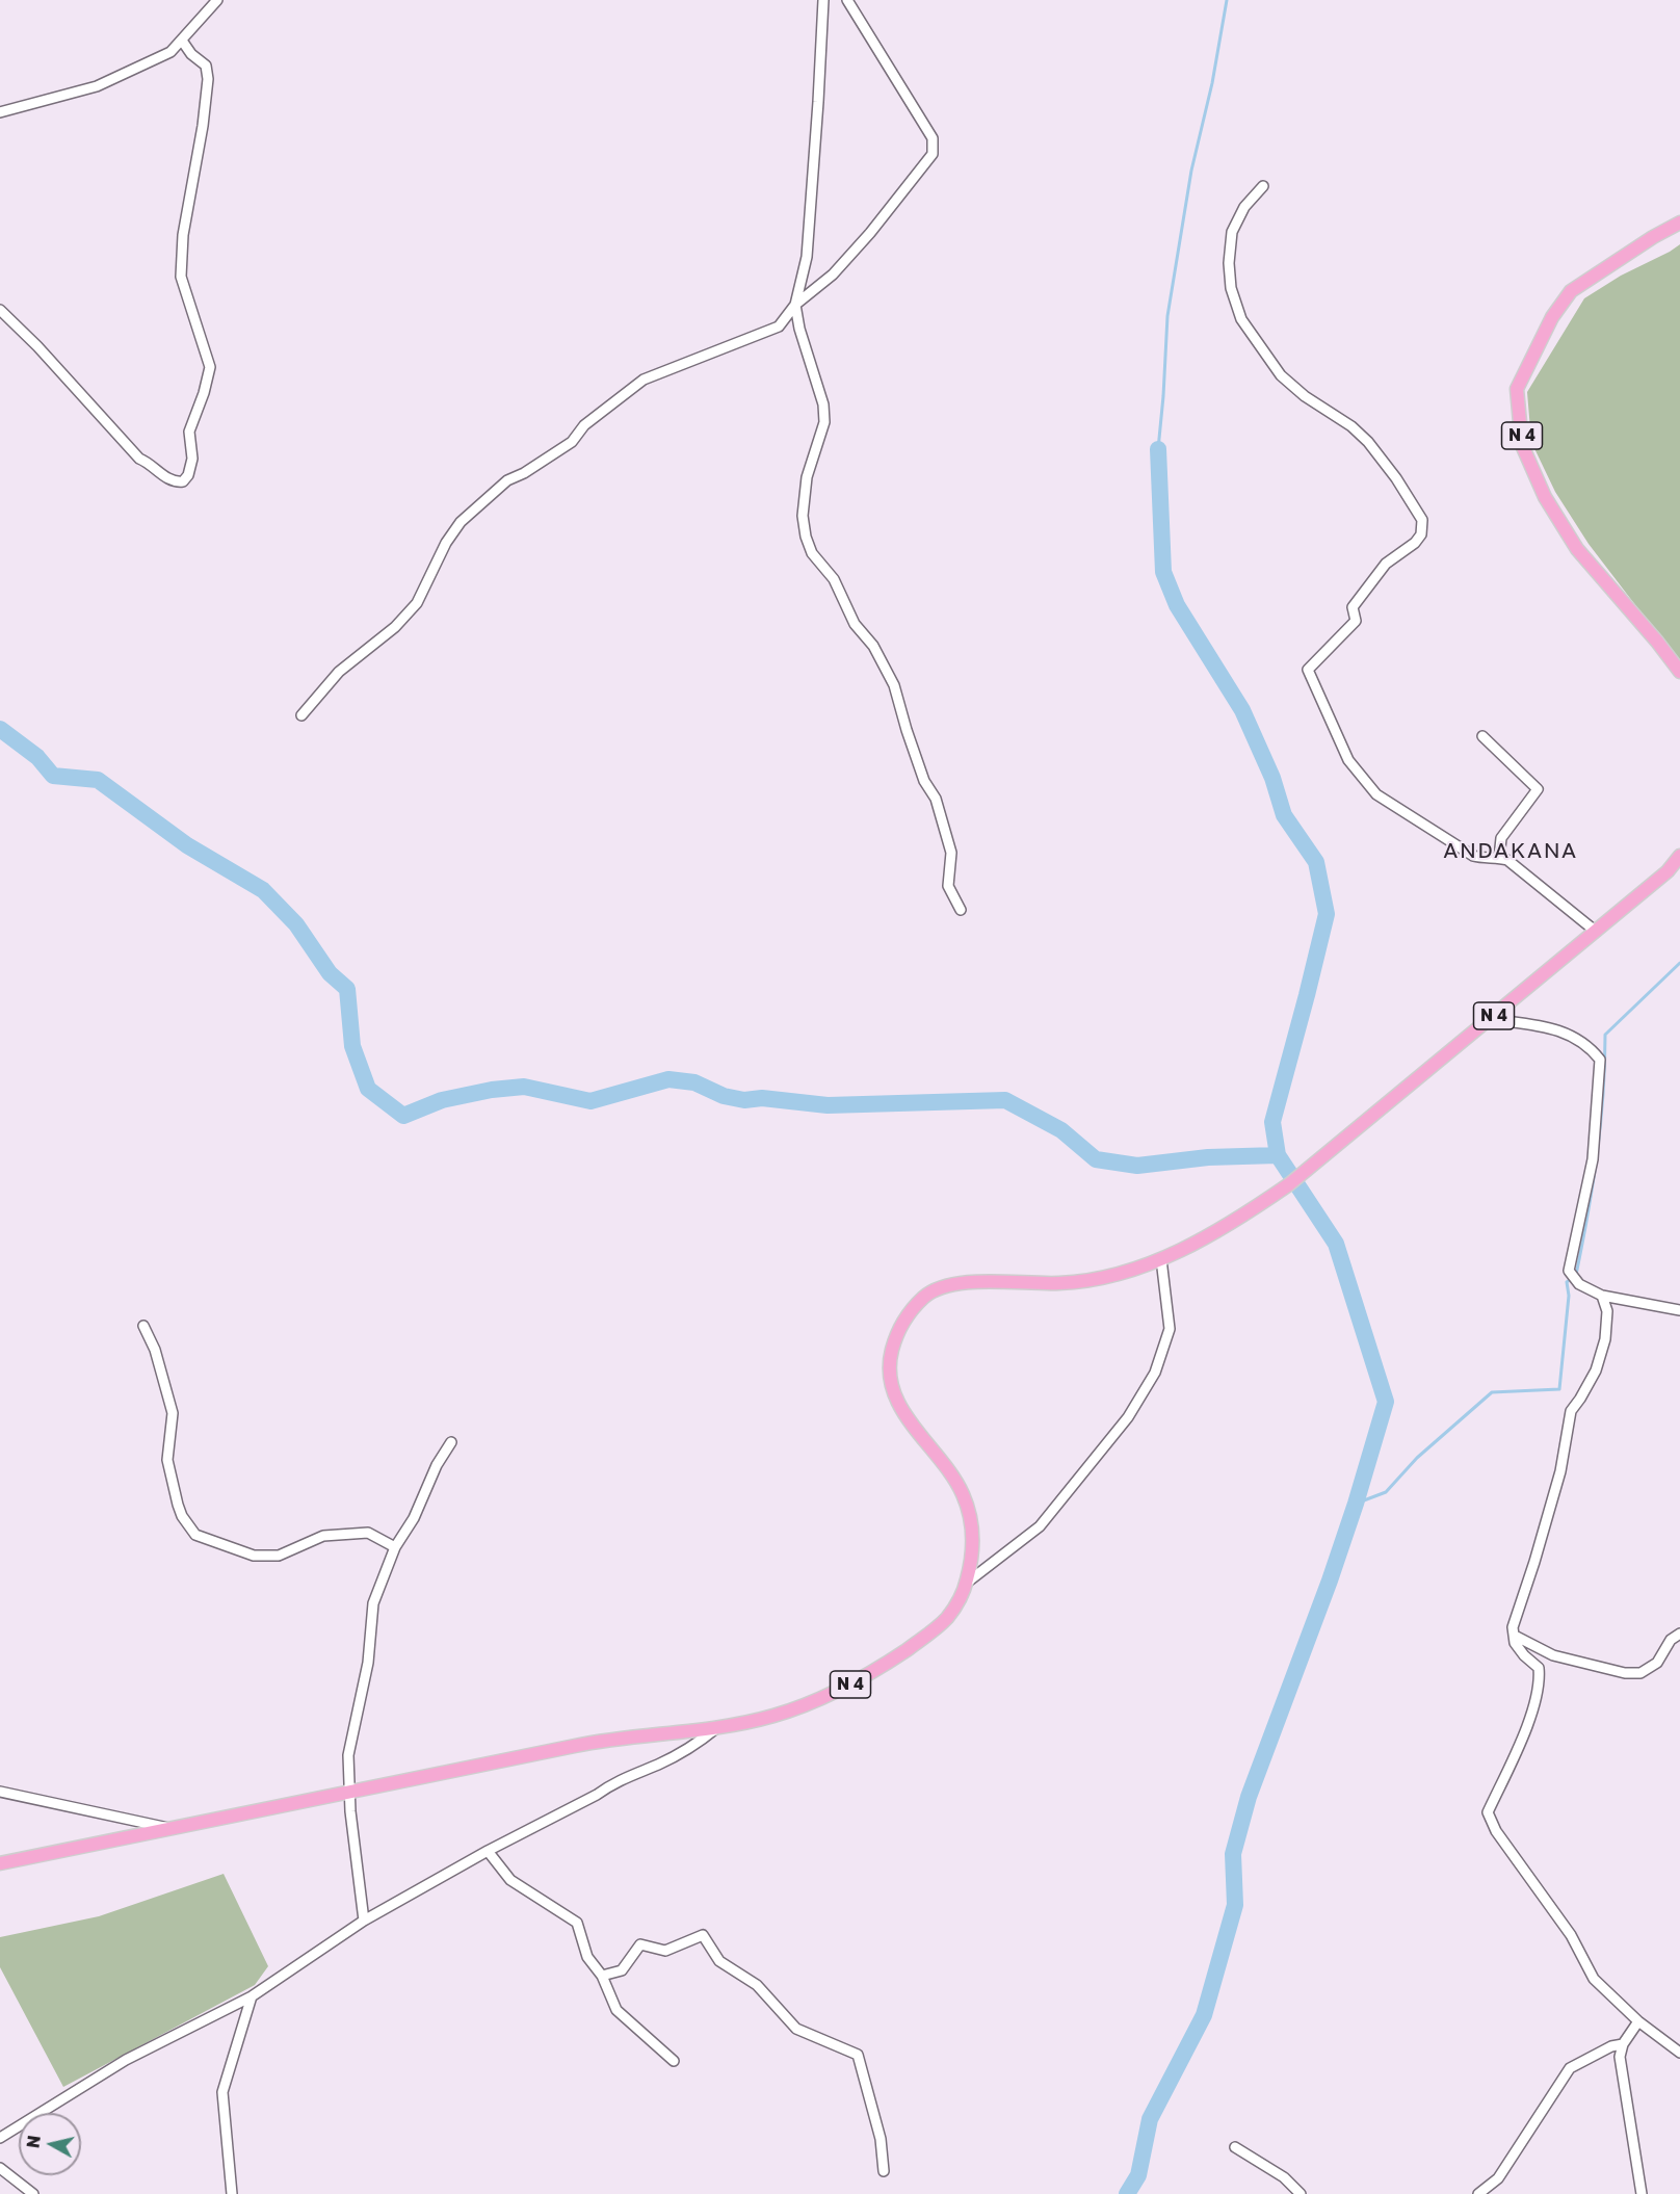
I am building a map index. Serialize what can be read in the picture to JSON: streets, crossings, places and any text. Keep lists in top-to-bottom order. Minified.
{"streets":{"main road":["N 4"]},"districts":["ANDAKANA"],"north":"left"}
